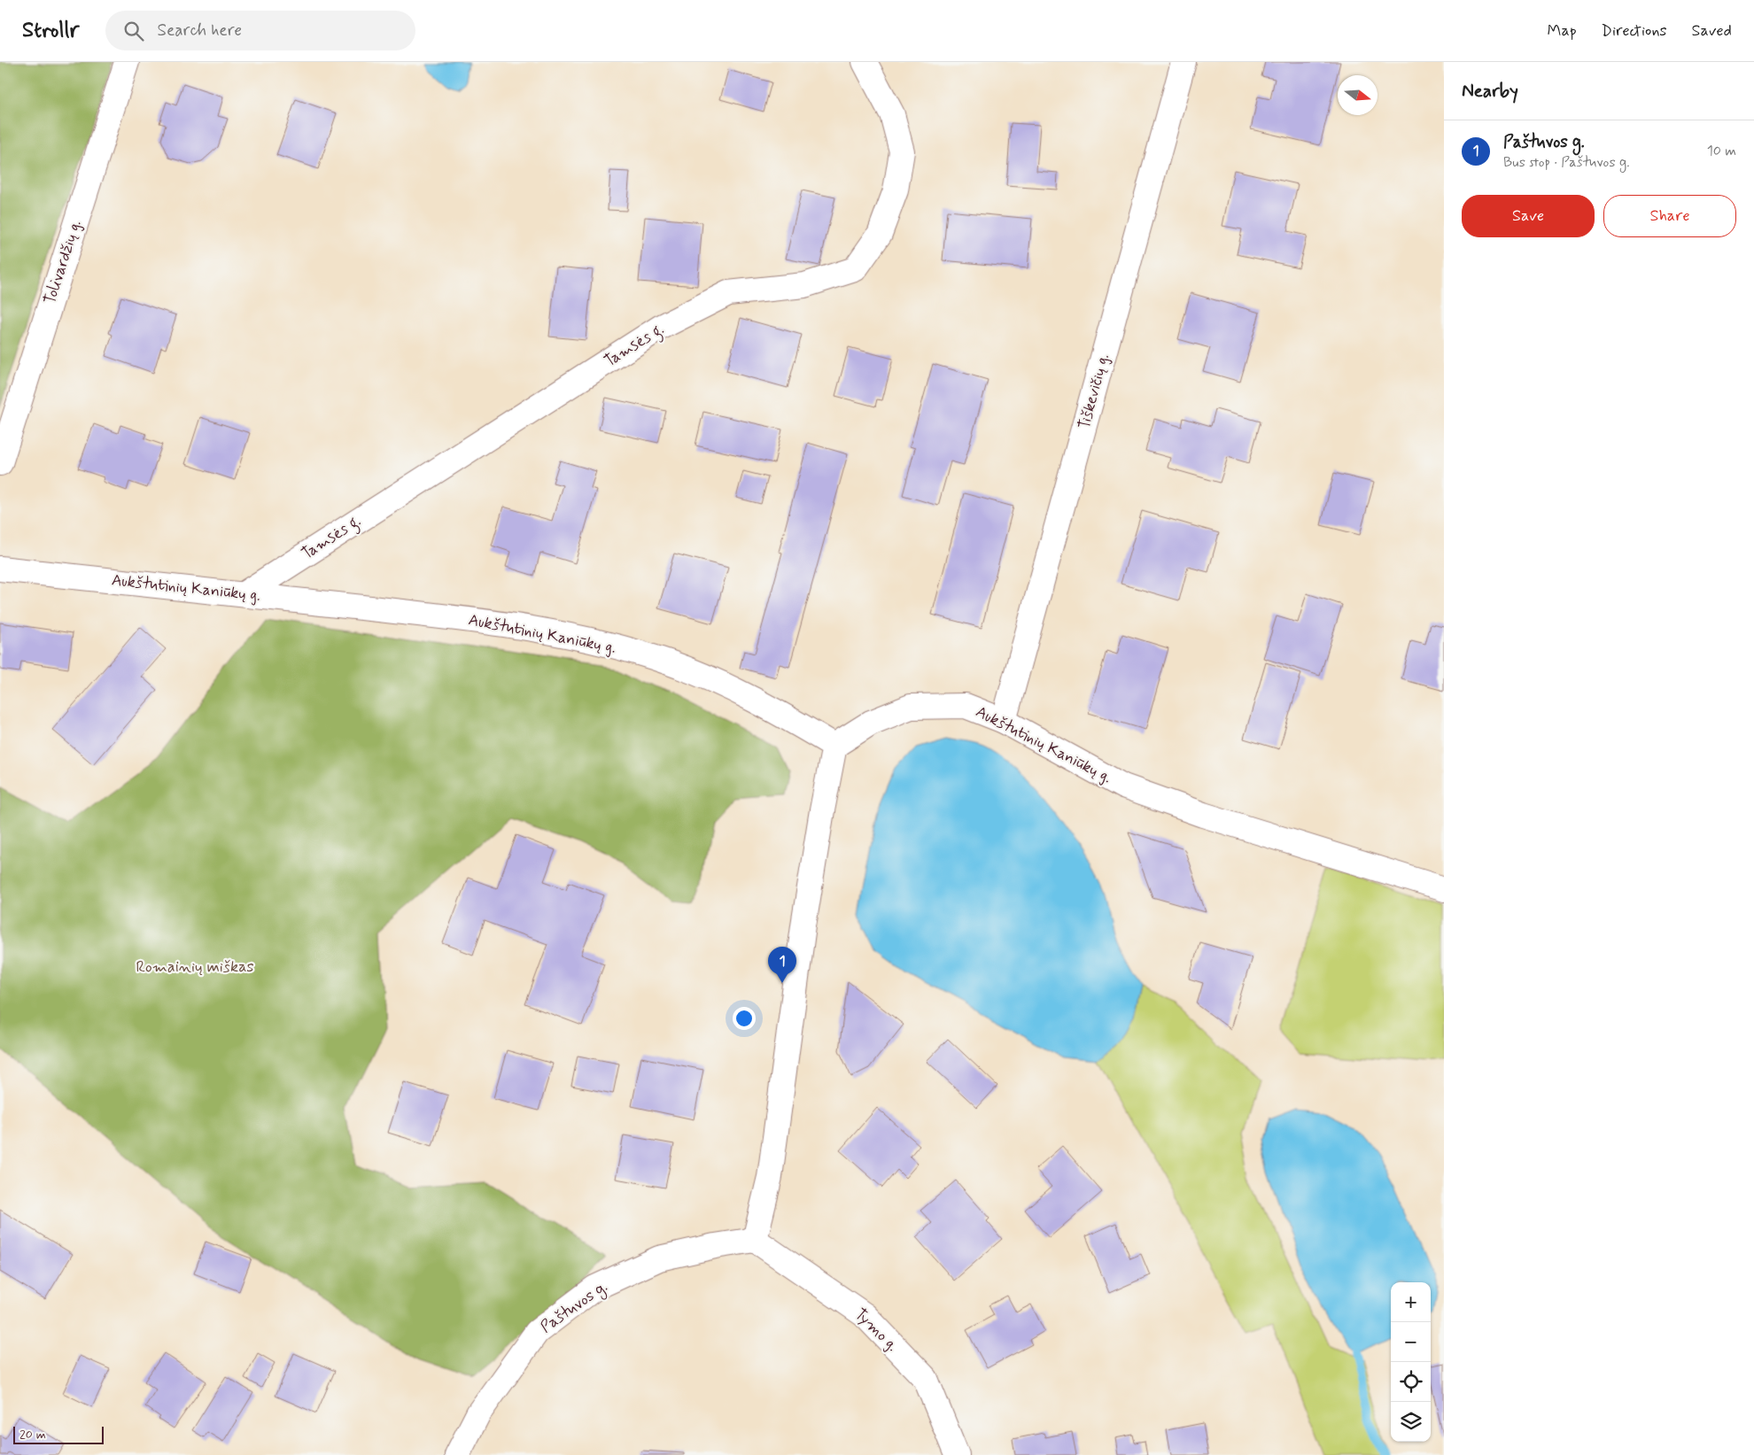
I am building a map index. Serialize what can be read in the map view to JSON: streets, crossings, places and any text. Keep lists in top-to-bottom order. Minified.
{"streets":{"street":["Tolivardžių g.","Tamsės g.","Tiškevičių g.","Aukštutinių Kaniūkų g.","Paštuvos g.","Tymo g."]},"crossings":[["Tamsės g.","Aukštutinių Kaniūkų g."],["Tiškevičių g.","Aukštutinių Kaniūkų g."],["Paštuvos g.","Tymo g."]],"parks":["Romainių miškas"],"scale_bar":"20 m","north":"right","page":{"header":"Strollr","search":"Search here","nav":["Map","Directions","Saved"],"heading":"Nearby","list":[{"mark":"1","name":"Paštuvos g.","note":"Bus stop · Paštuvos g.","value":"10 m"}],"buttons":["Save","Share"],"pins":"1","map_buttons":["+","−"],"scale":"20 m"}}
